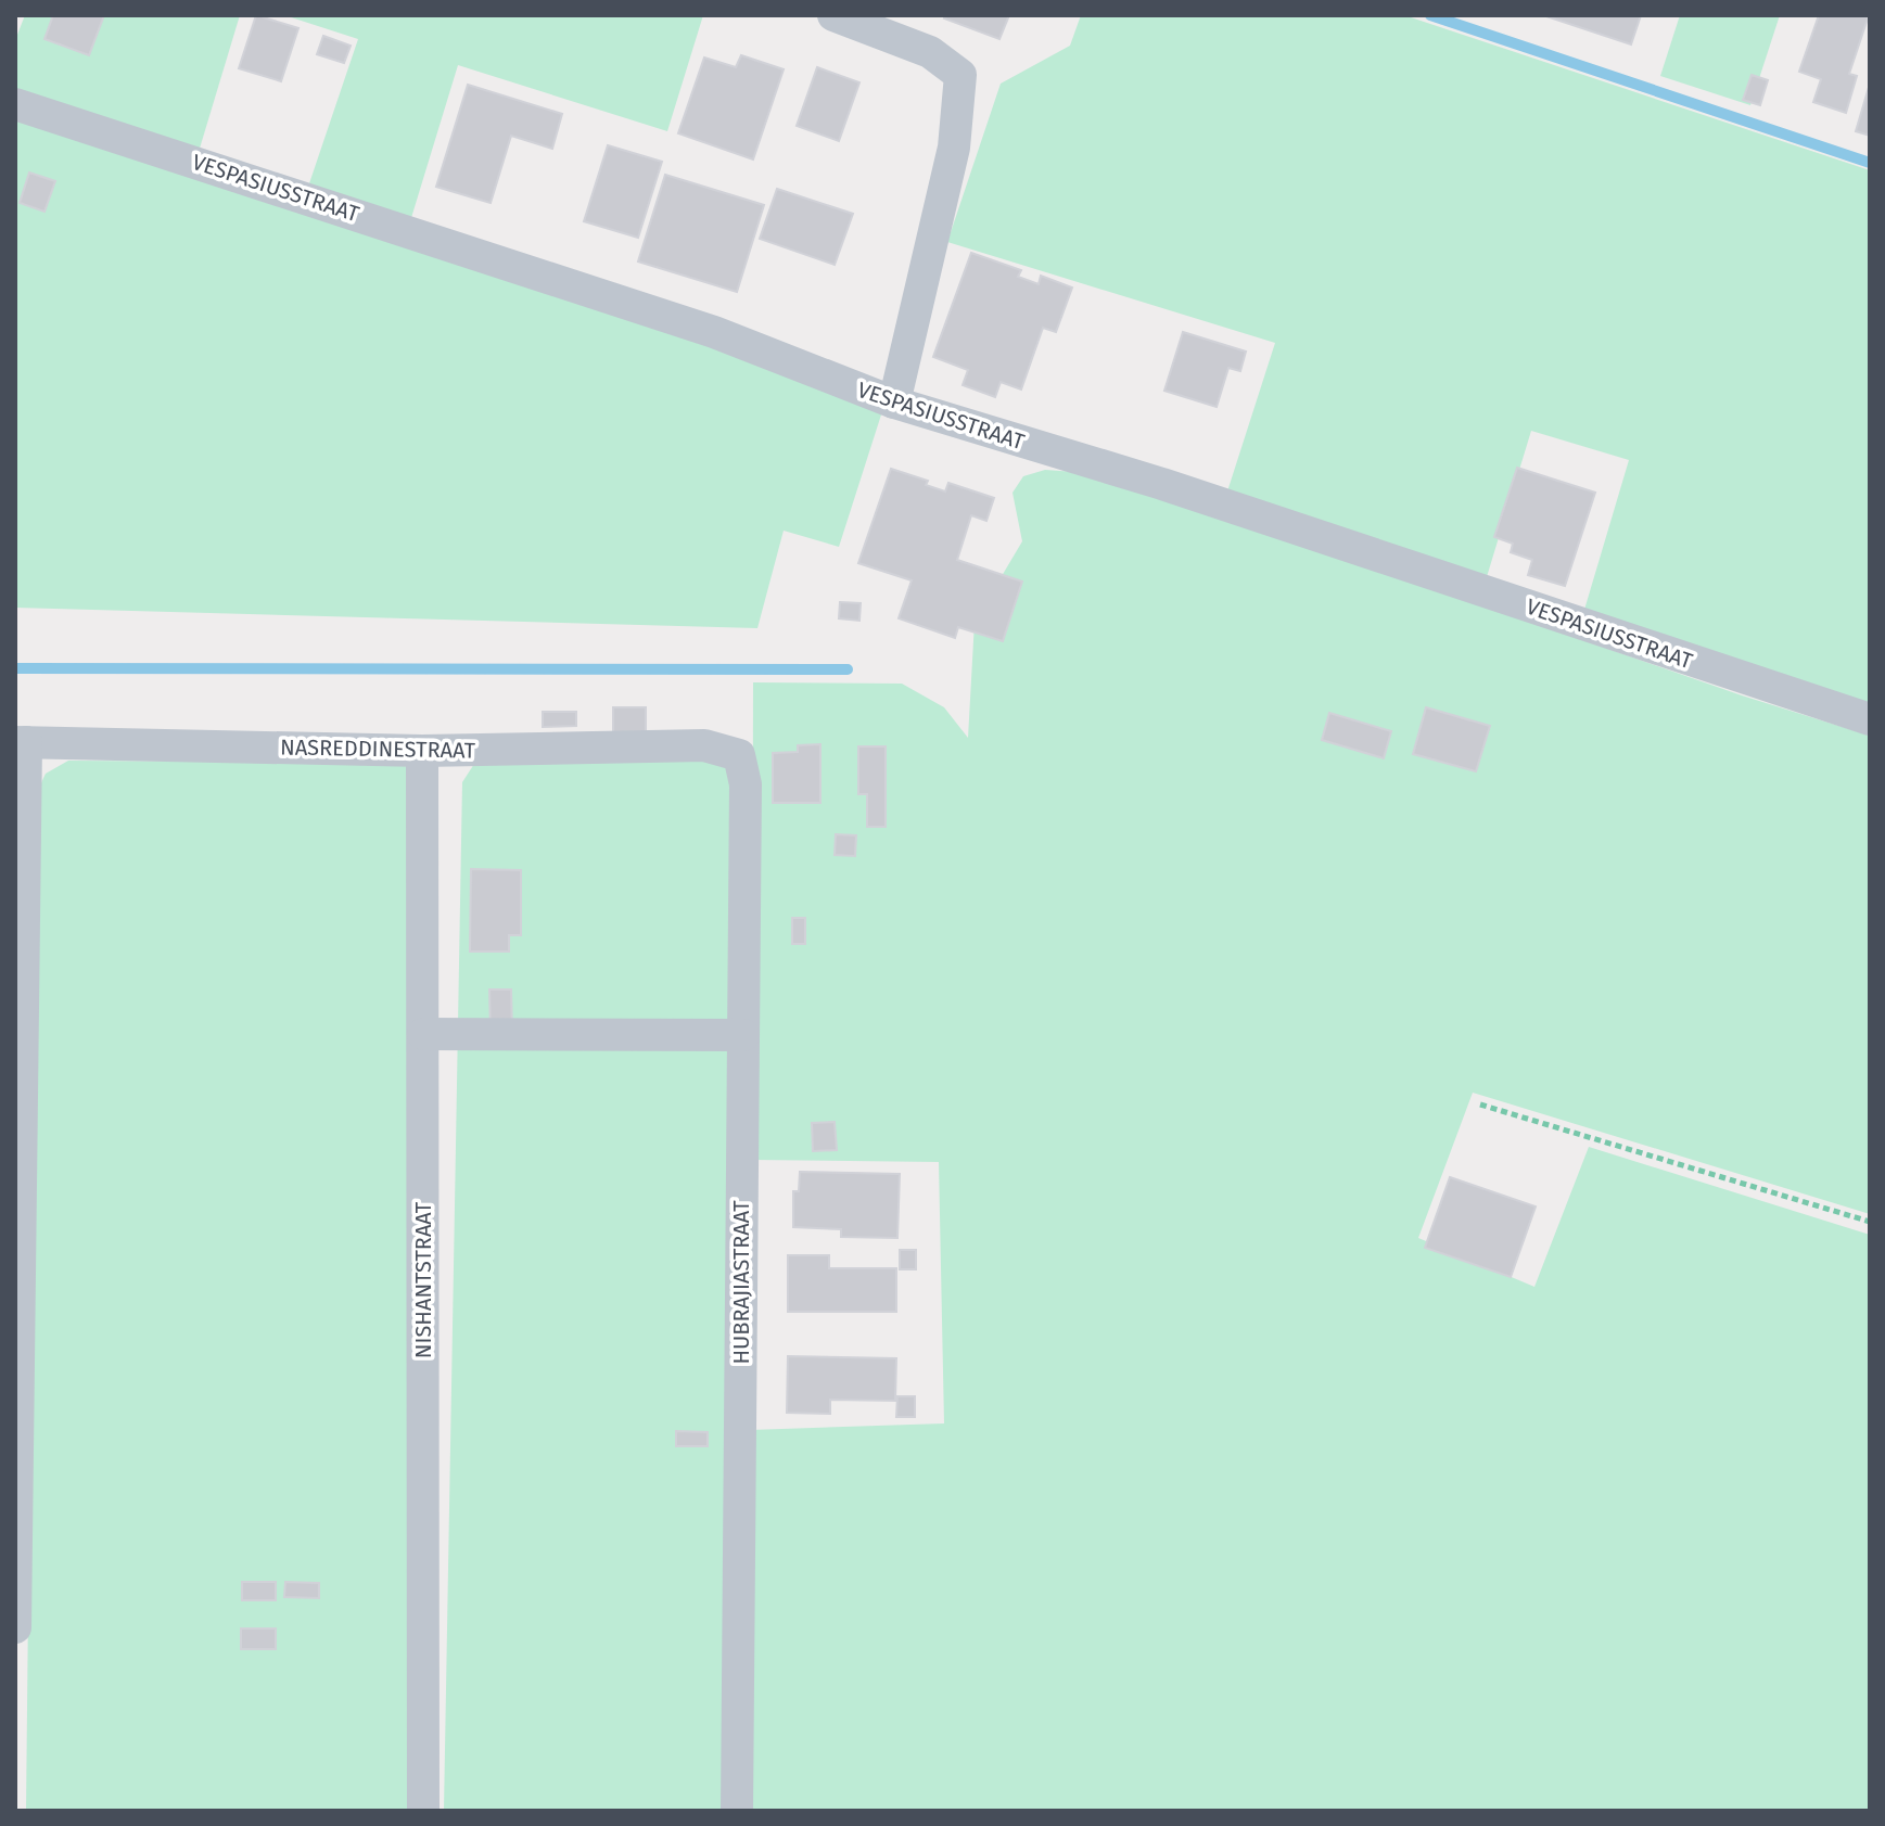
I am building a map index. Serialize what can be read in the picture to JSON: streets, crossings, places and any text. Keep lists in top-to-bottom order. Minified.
{"streets":{"street":["VESPASIUSSTRAAT","NASREDDINESTRAAT","NISHANTSTRAAT","HUBRAJIASTRAAT"]},"crossings":[["NASREDDINESTRAAT","NISHANTSTRAAT"],["NASREDDINESTRAAT","HUBRAJIASTRAAT"]]}
